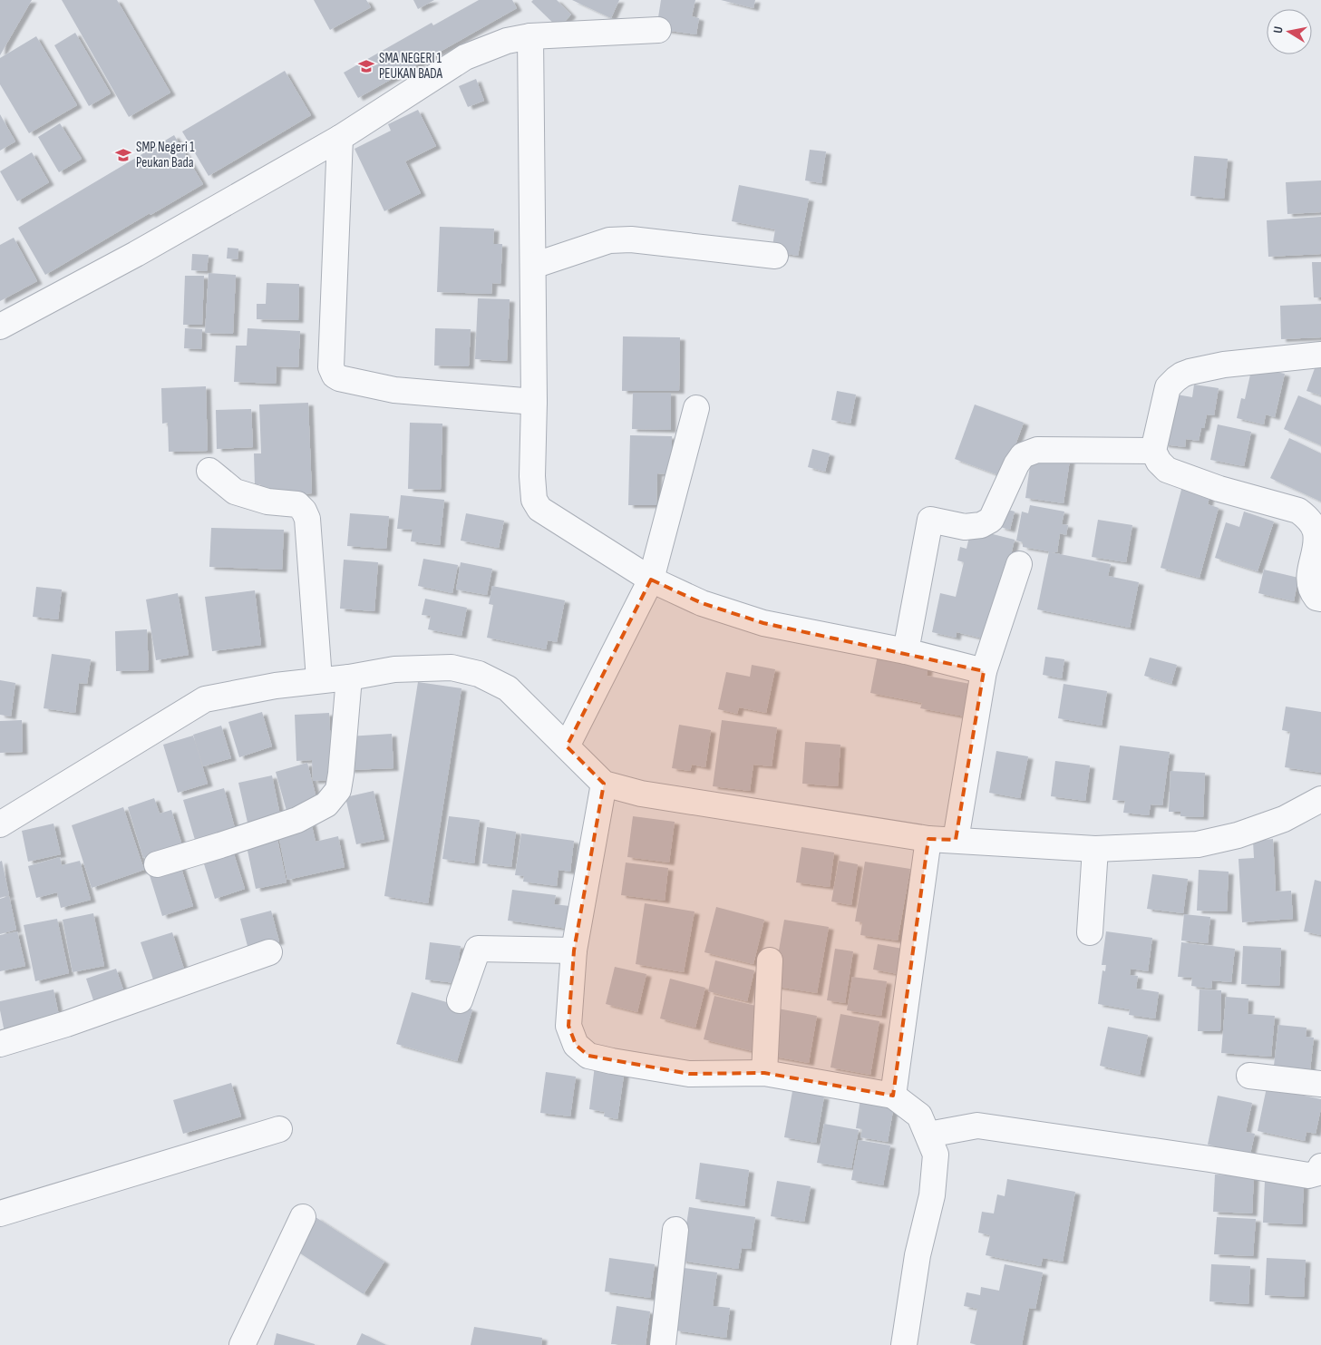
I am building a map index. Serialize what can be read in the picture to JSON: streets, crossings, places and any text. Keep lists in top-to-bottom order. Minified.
{"places":{"school or university":["SMA NEGERI 1 PEUKAN BADA","SMP Negeri 1 Peukan Bada"]},"north":"left"}
